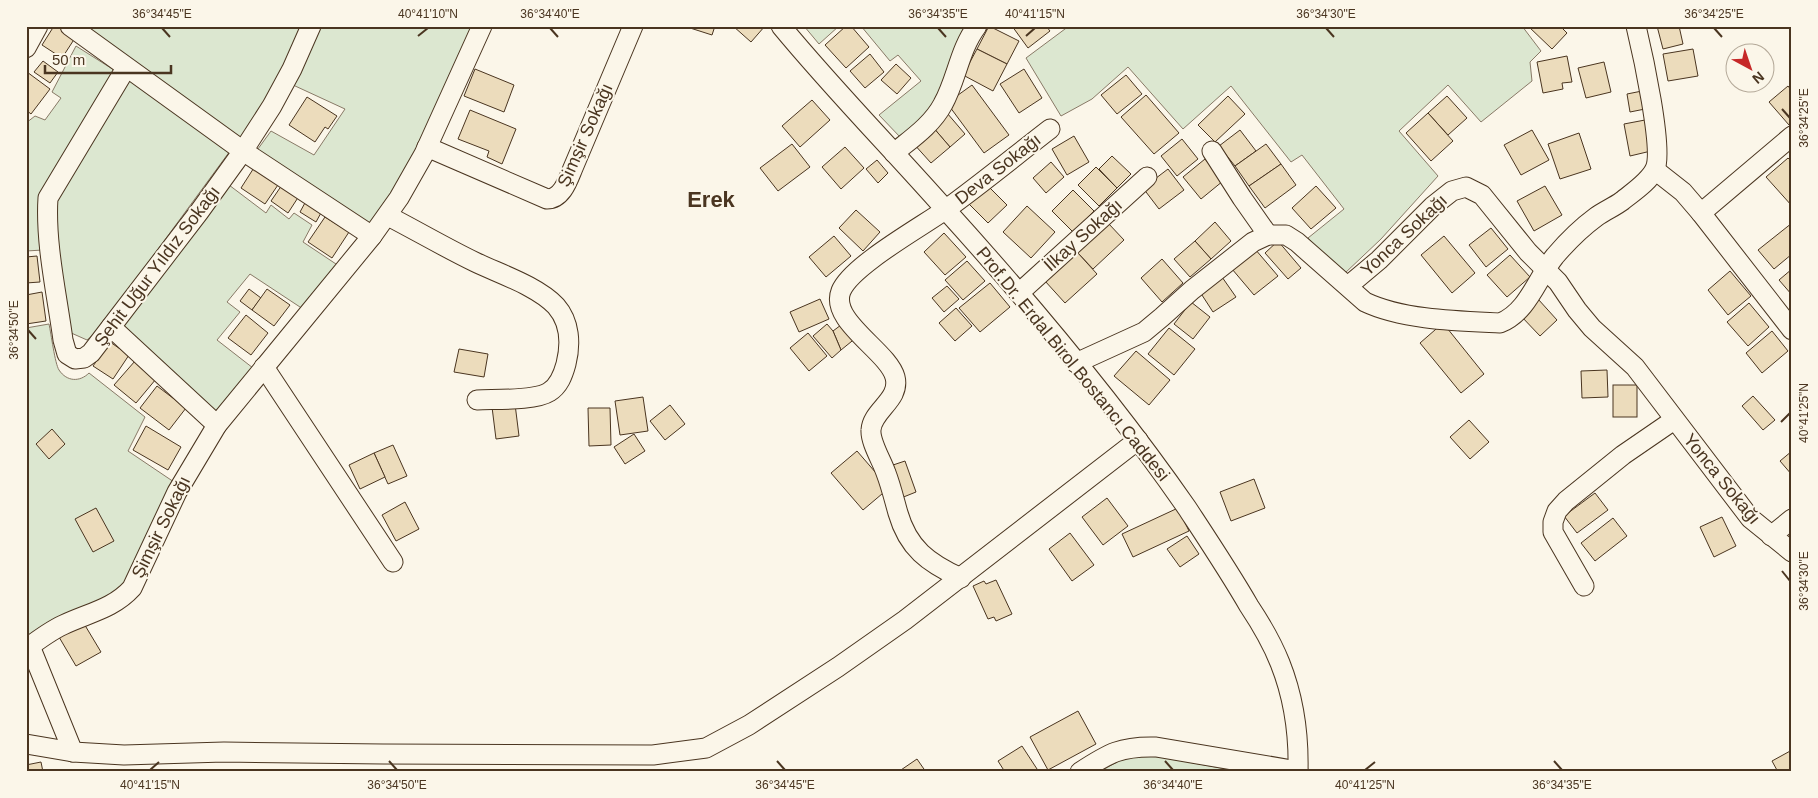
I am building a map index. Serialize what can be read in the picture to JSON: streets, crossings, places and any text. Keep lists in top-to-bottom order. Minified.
{"streets":{"street":["Şimşir Sokağı","Deva Sokağı","İlkay Sokağı","Yonca Sokağı","Şehit Uğur Yıldız Sokağı","Prof.Dr. Erdal Birol Bostancı Caddesi"]},"crossings":[["Deva Sokağı","Prof.Dr. Erdal Birol Bostancı Caddesi"],["İlkay Sokağı","Prof.Dr. Erdal Birol Bostancı Caddesi"]],"districts":["Erek"],"scale_bar":"50 m","north":"bottom right","coordinates":["36°34'45\"E","40°41'10\"N","36°34'40\"E","36°34'35\"E","40°41'15\"N","36°34'30\"E","36°34'25\"E","36°34'50\"E","40°41'25\"N"]}
